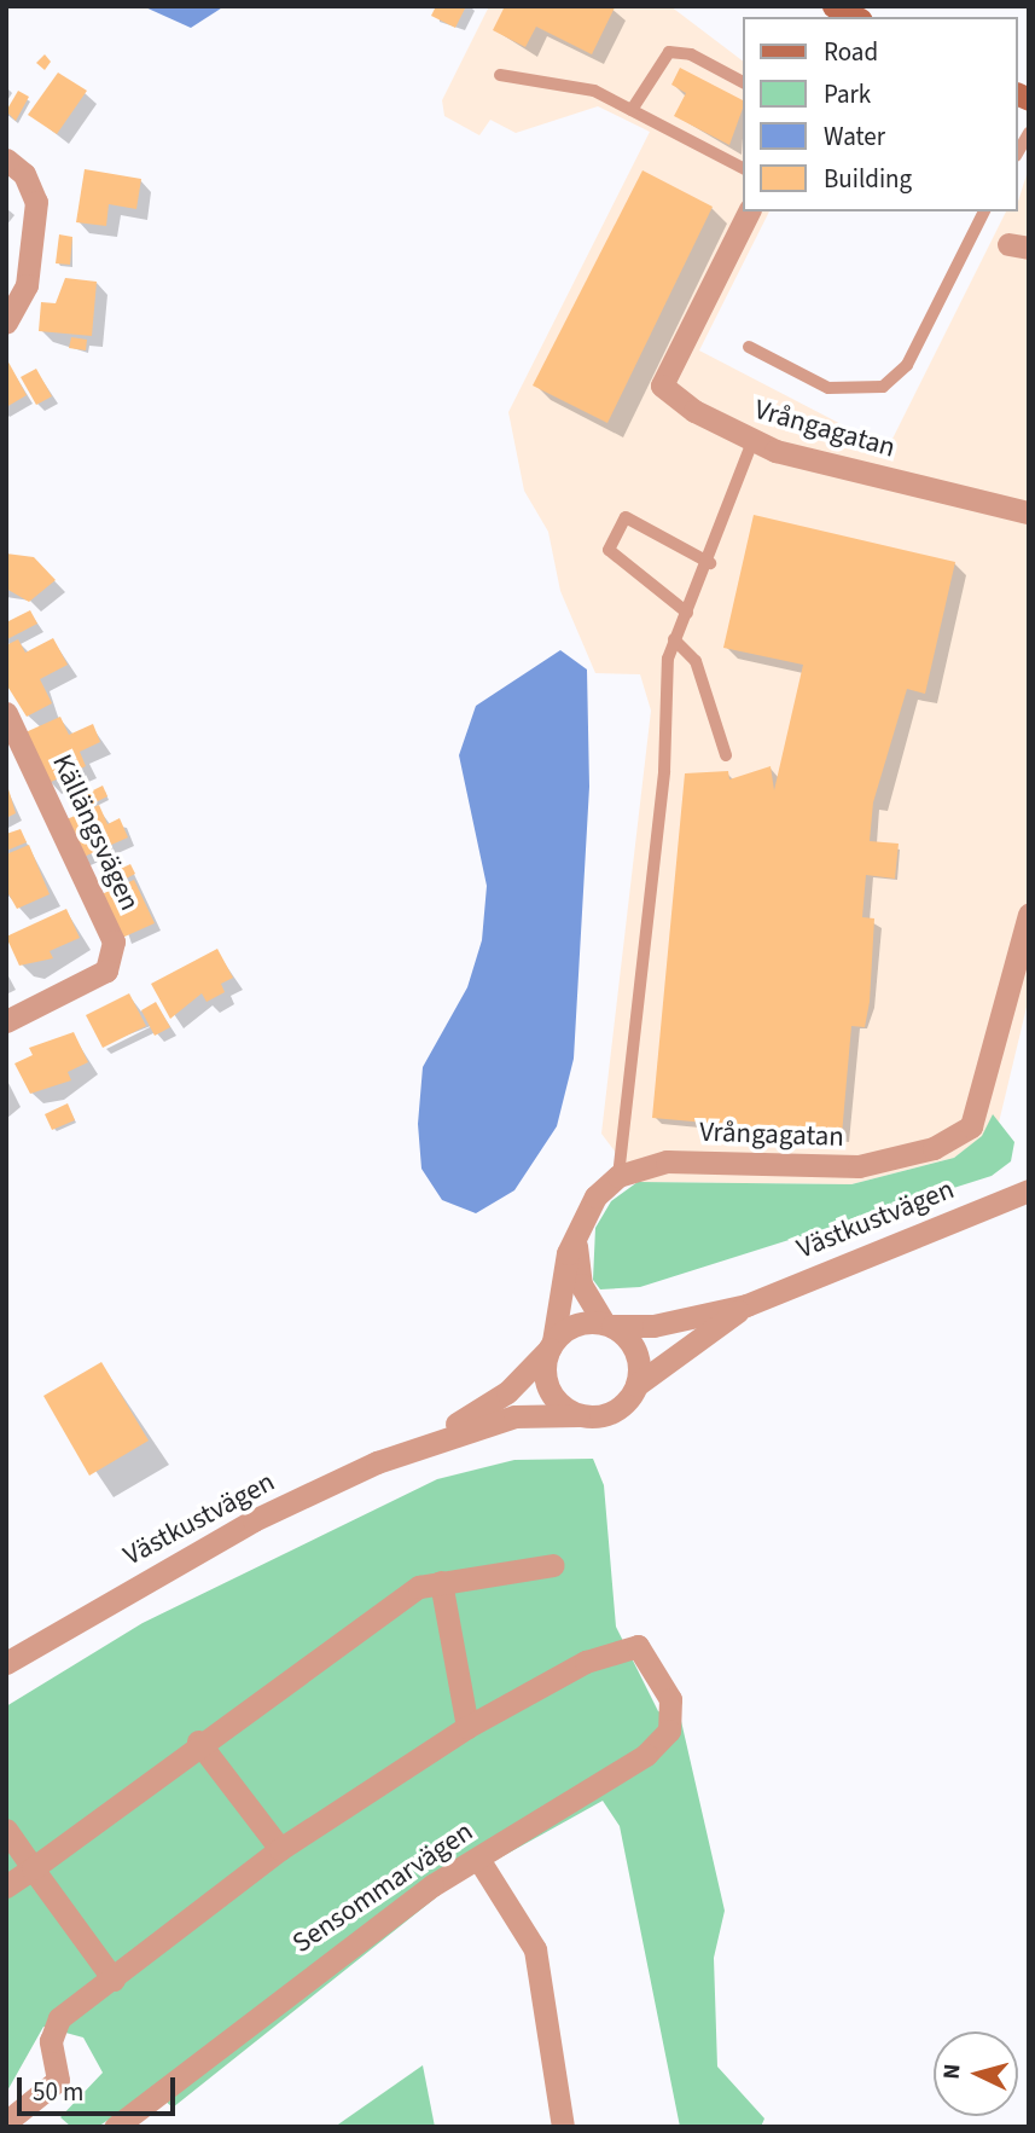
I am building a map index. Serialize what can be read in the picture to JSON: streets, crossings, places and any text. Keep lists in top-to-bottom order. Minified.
{"streets":{"street":["Vrångagatan","Källängsvägen","Västkustvägen","Sensommarvägen"]},"legend":["Road","Park","Water","Building"],"scale_bar":"50 m","north":"left"}
